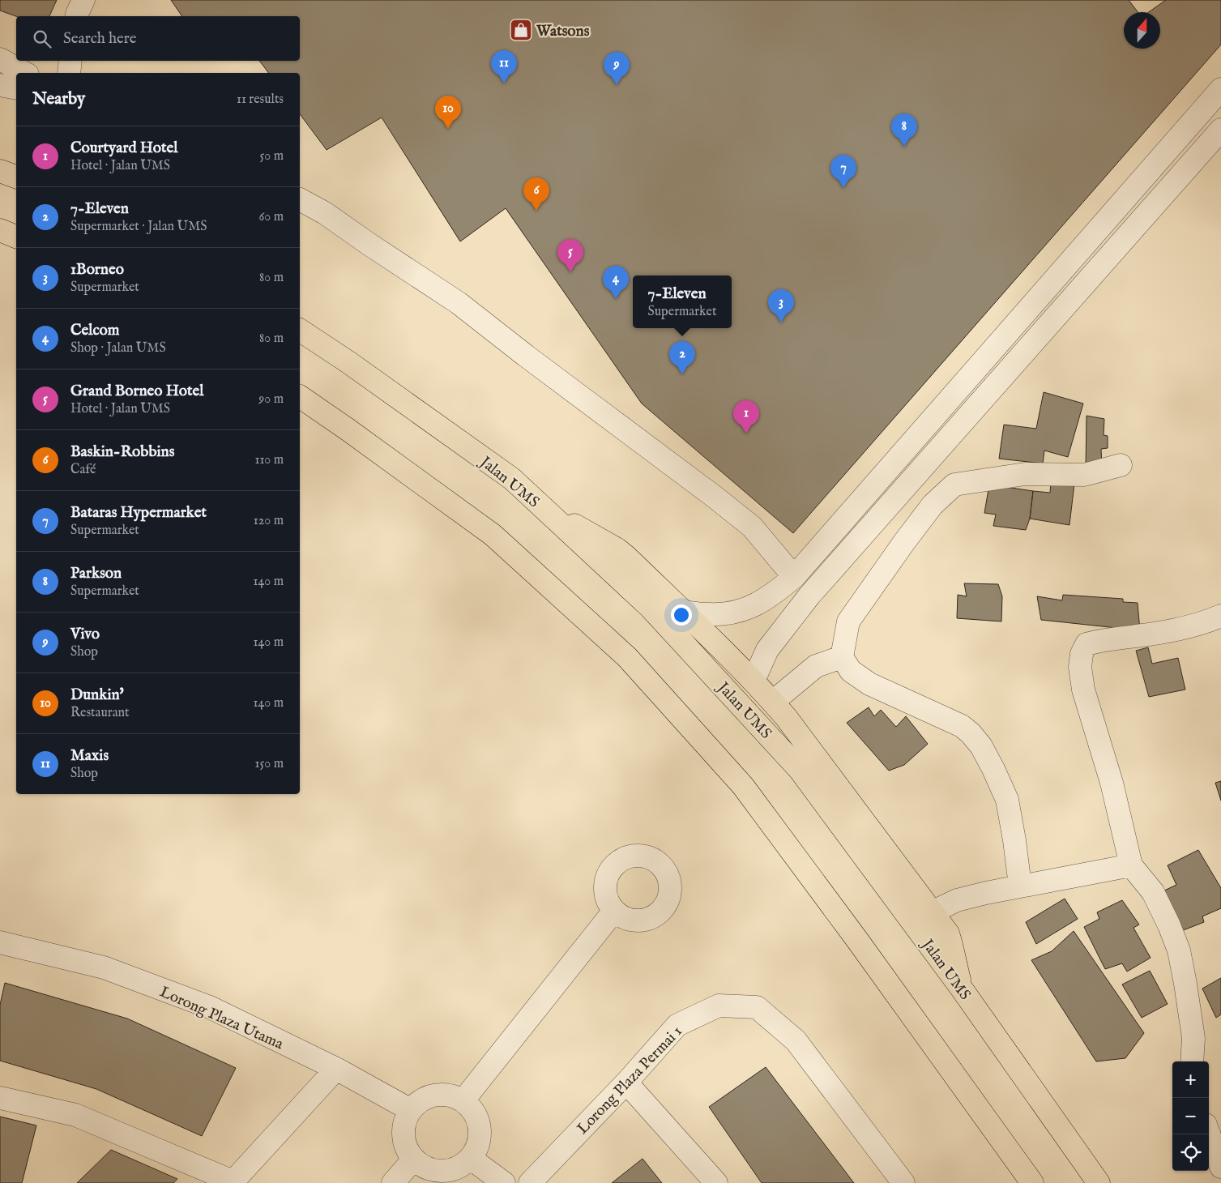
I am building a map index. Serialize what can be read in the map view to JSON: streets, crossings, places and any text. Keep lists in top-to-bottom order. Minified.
{"streets":{"highway":["Jalan UMS"],"street":["Lorong Plaza Utama","Lorong Plaza Permai 1"]},"places":{"shop":["Watsons"]},"north":"top","page":{"search":"Search here","pins":["11","9","10","8","7","6","5","4","3","2","1"],"heading":["Nearby","11 results"],"list":[{"mark":"1","name":"Courtyard Hotel","note":"Hotel · Jalan UMS","value":"50 m"},{"mark":"2","name":"7-Eleven","note":"Supermarket · Jalan UMS","value":"60 m"},{"mark":"3","name":"1Borneo","note":"Supermarket","value":"80 m"},{"mark":"4","name":"Celcom","note":"Shop · Jalan UMS","value":"80 m"},{"mark":"5","name":"Grand Borneo Hotel","note":"Hotel · Jalan UMS","value":"90 m"},{"mark":"6","name":"Baskin-Robbins","note":"Café","value":"110 m"},{"mark":"7","name":"Bataras Hypermarket","note":"Supermarket","value":"120 m"},{"mark":"8","name":"Parkson","note":"Supermarket","value":"140 m"},{"mark":"9","name":"Vivo","note":"Shop","value":"140 m"},{"mark":"10","name":"Dunkin'","note":"Restaurant","value":"140 m"},{"mark":"11","name":"Maxis","note":"Shop","value":"150 m"}],"popup":["7-Eleven","Supermarket"],"map_buttons":["+","−"]}}
